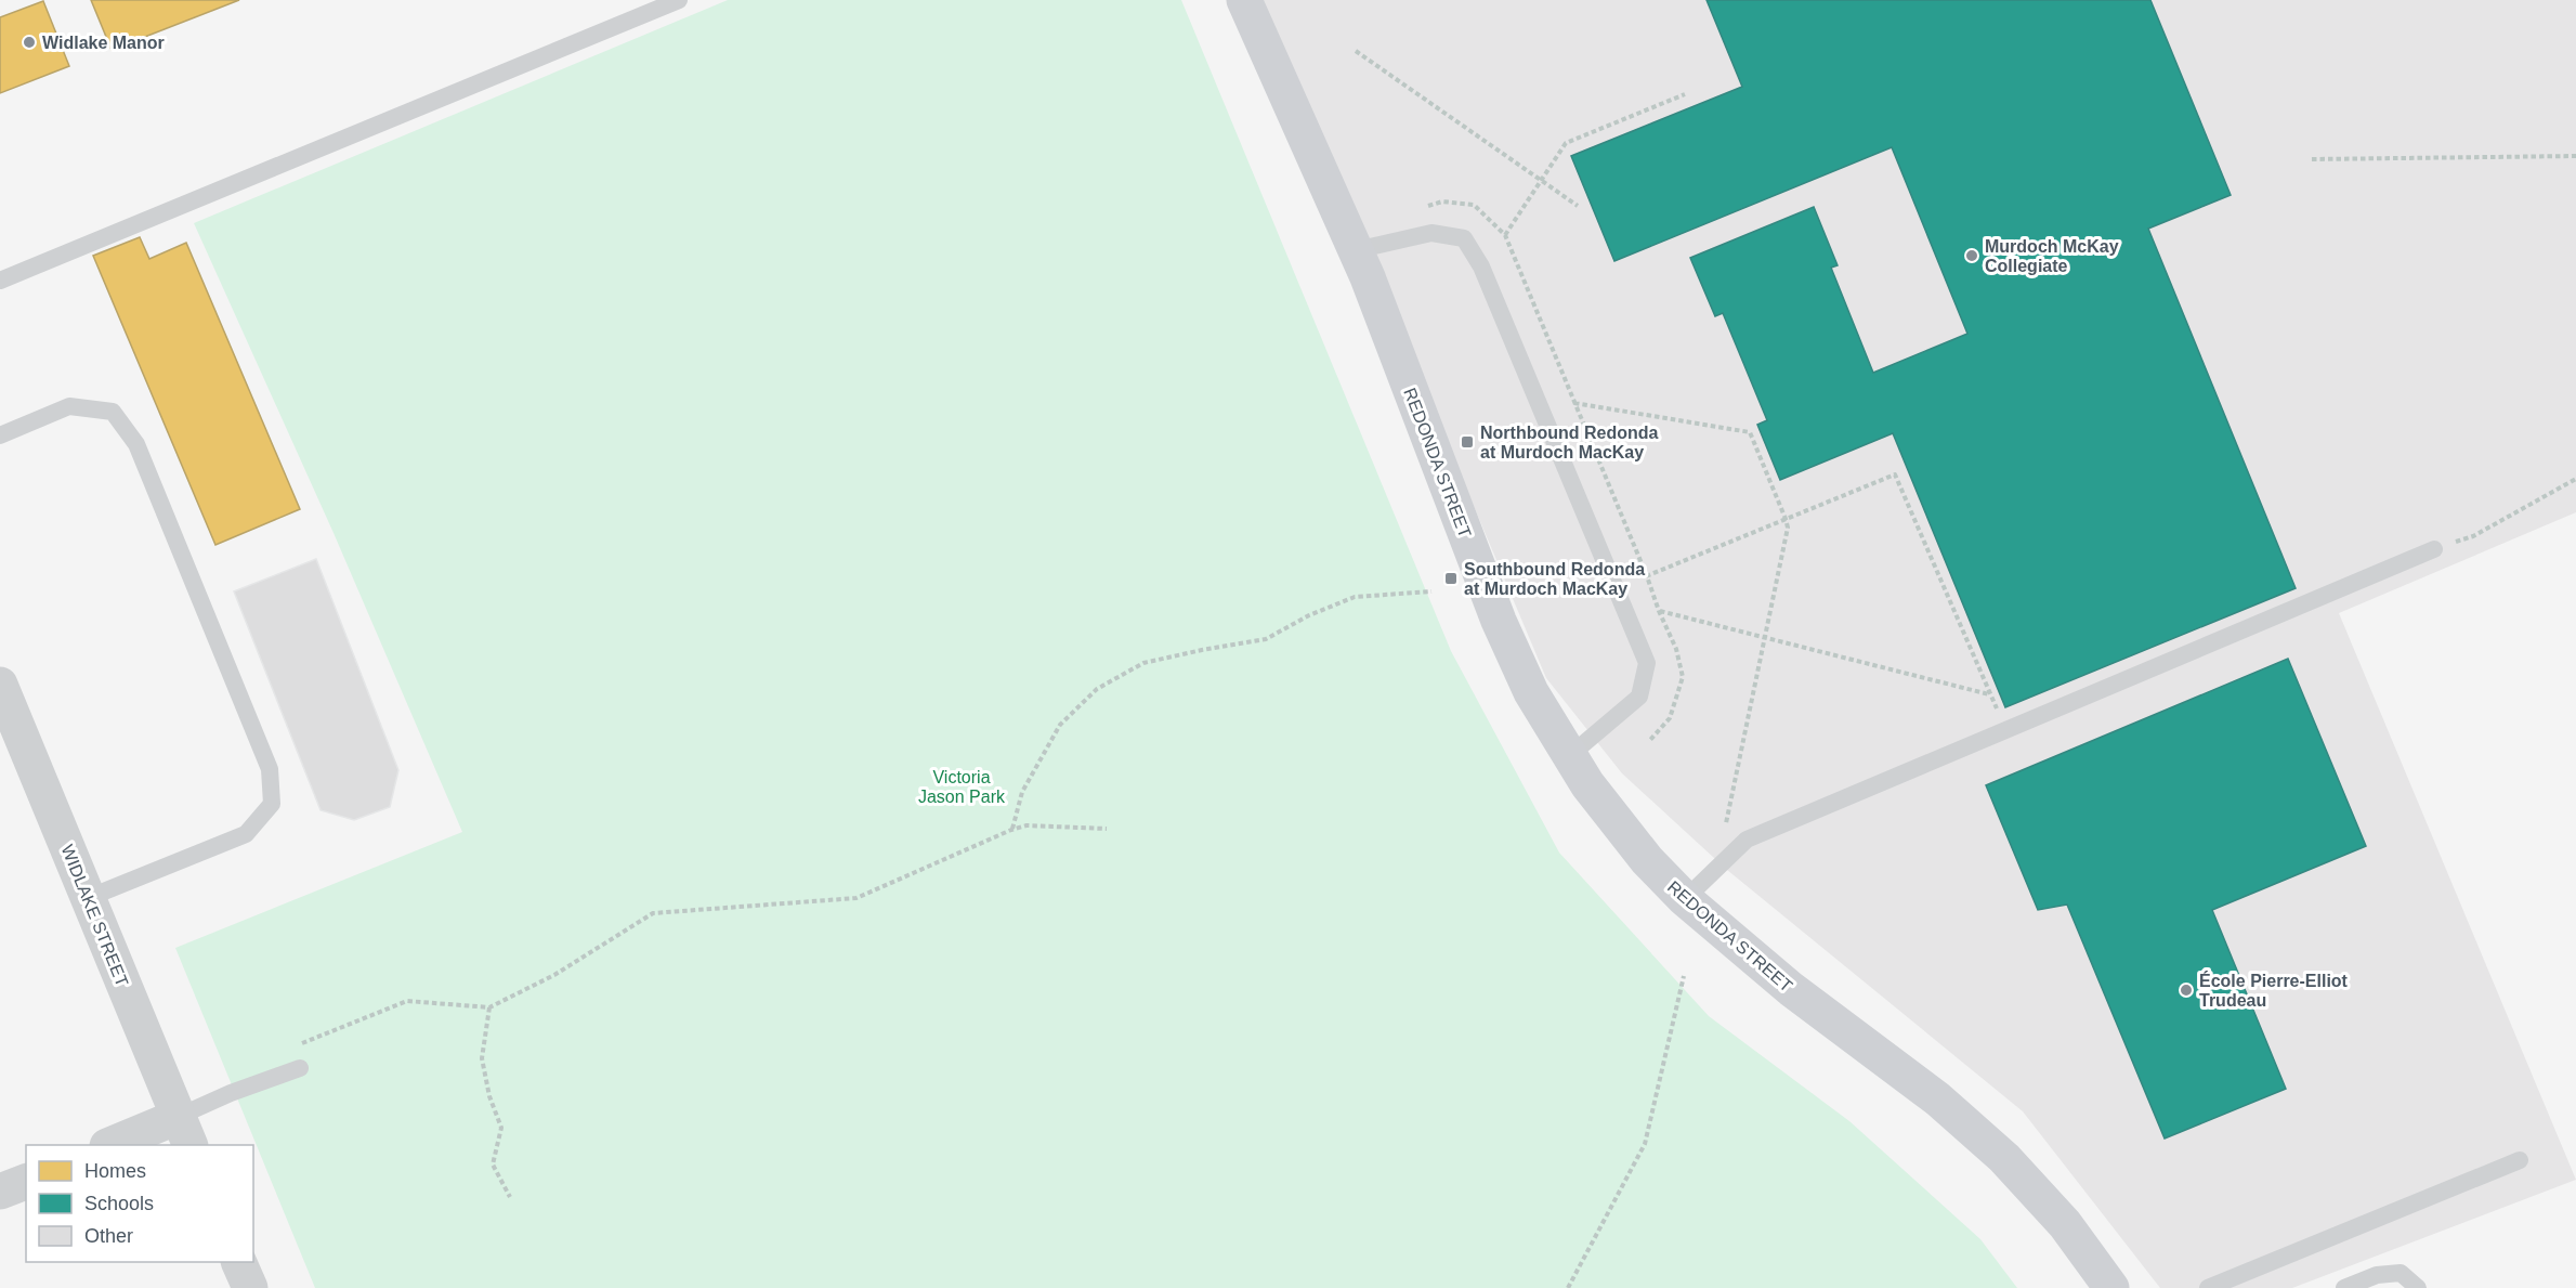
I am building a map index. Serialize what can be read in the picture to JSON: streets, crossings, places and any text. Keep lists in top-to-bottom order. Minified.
{"streets":{"street":["REDONDA STREET","WIDLAKE STREET"]},"parks":["Victoria Jason Park"],"places":{"other":["Widlake Manor","Murdoch McKay Collegiate","École Pierre-Elliot Trudeau"],"transit":["Northbound Redonda at Murdoch MacKay","Southbound Redonda at Murdoch MacKay"]},"legend":["Homes","Schools","Other"]}
